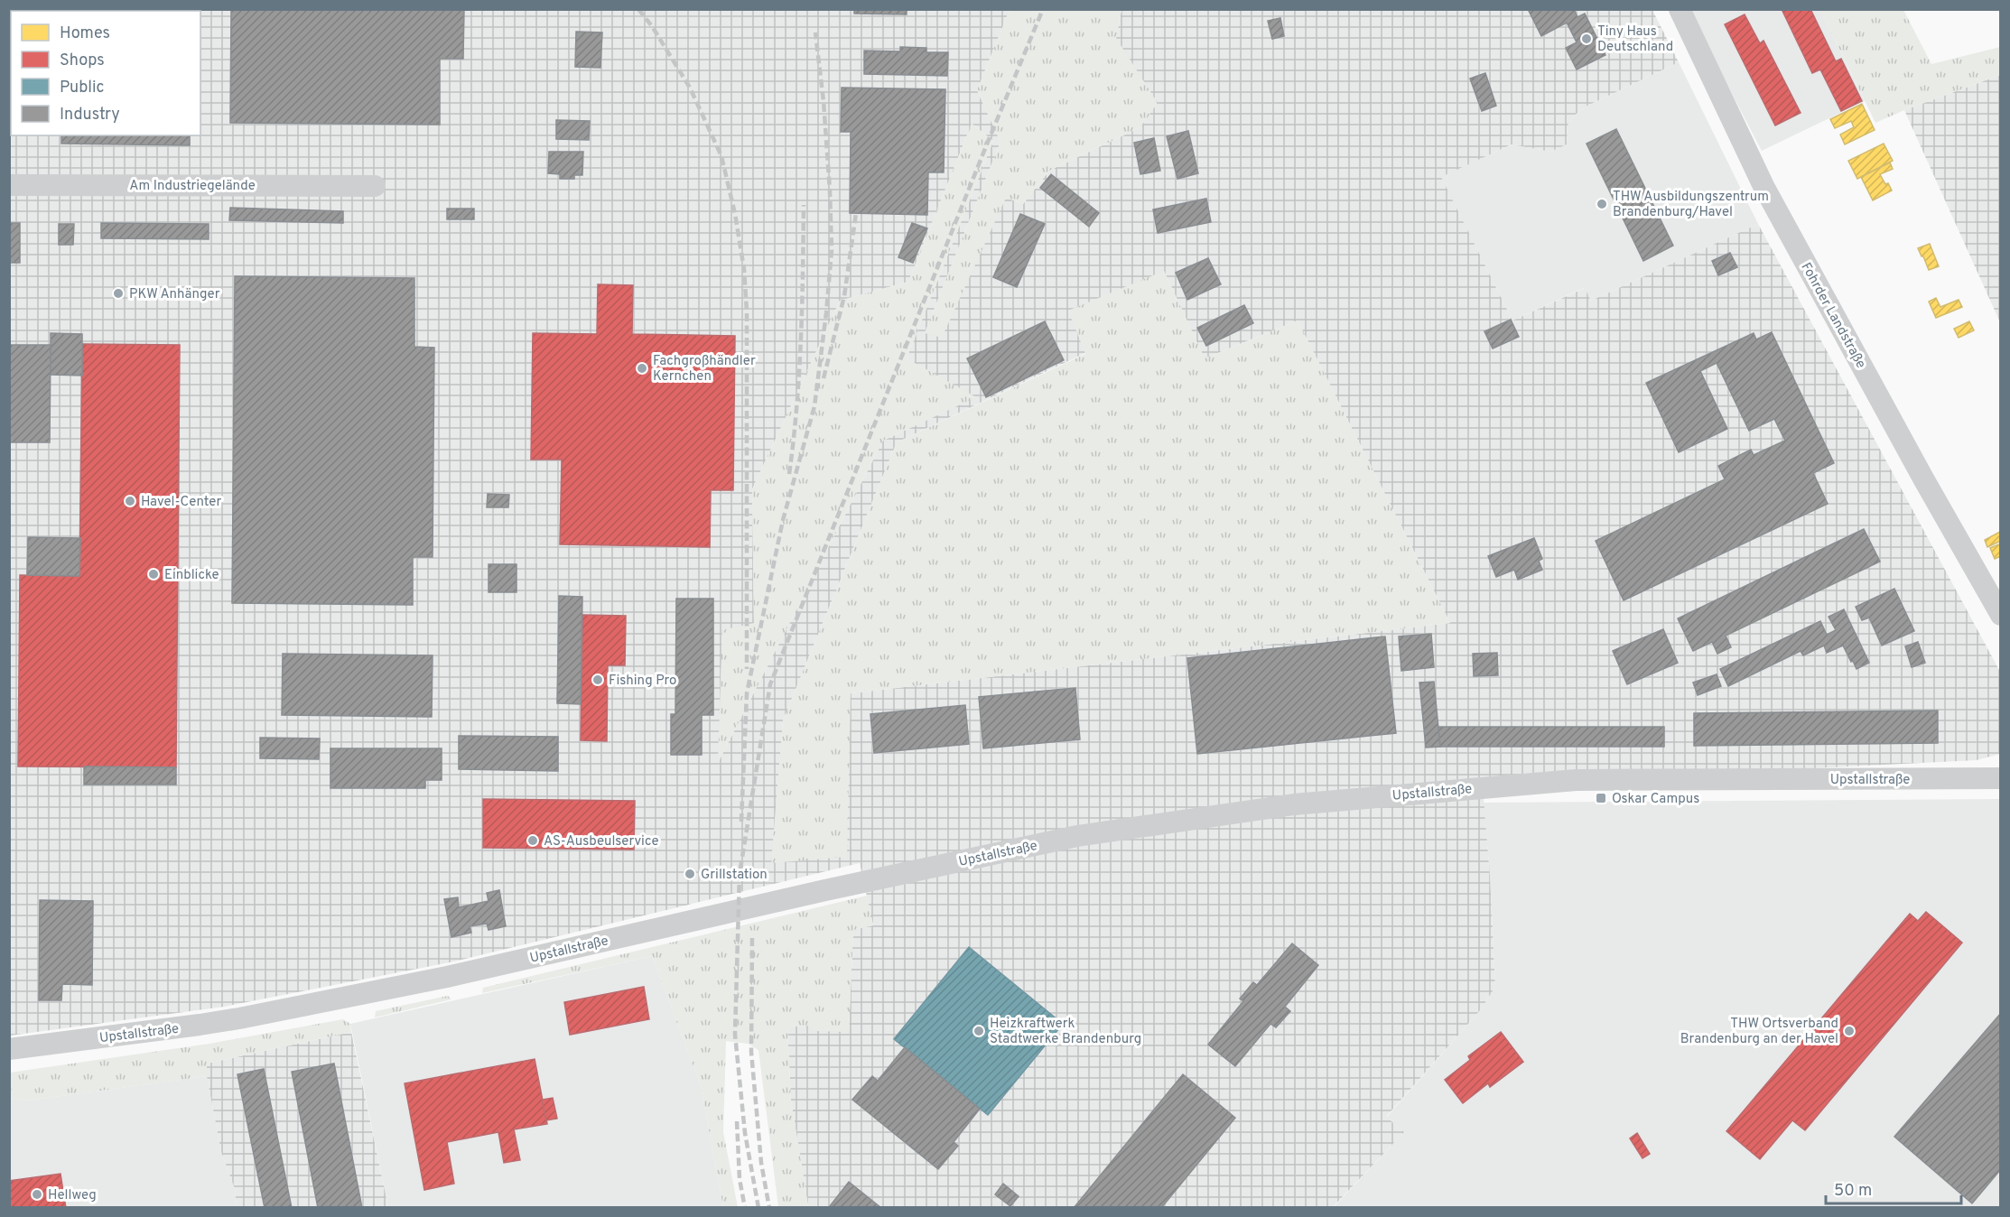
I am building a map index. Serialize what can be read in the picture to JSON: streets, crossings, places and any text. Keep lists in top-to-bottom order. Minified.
{"streets":{"street":["Am Industriegelände","Fohrder Landstraße","Upstallstraße"]},"places":{"other":["Tiny Haus Deutschland","THW Ausbildungszentrum Brandenburg/Havel","PKW Anhänger","Fachgroßhändler Kernchen","Havel-Center","Einblicke","Fishing Pro","AS-Ausbeulservice","Grillstation","Heizkraftwerk Stadtwerke Brandenburg","THW Ortsverband Brandenburg an der Havel","Hellweg"],"transit":["Oskar Campus"]},"legend":["Homes","Shops","Public","Industry"],"scale_bar":"50 m"}
